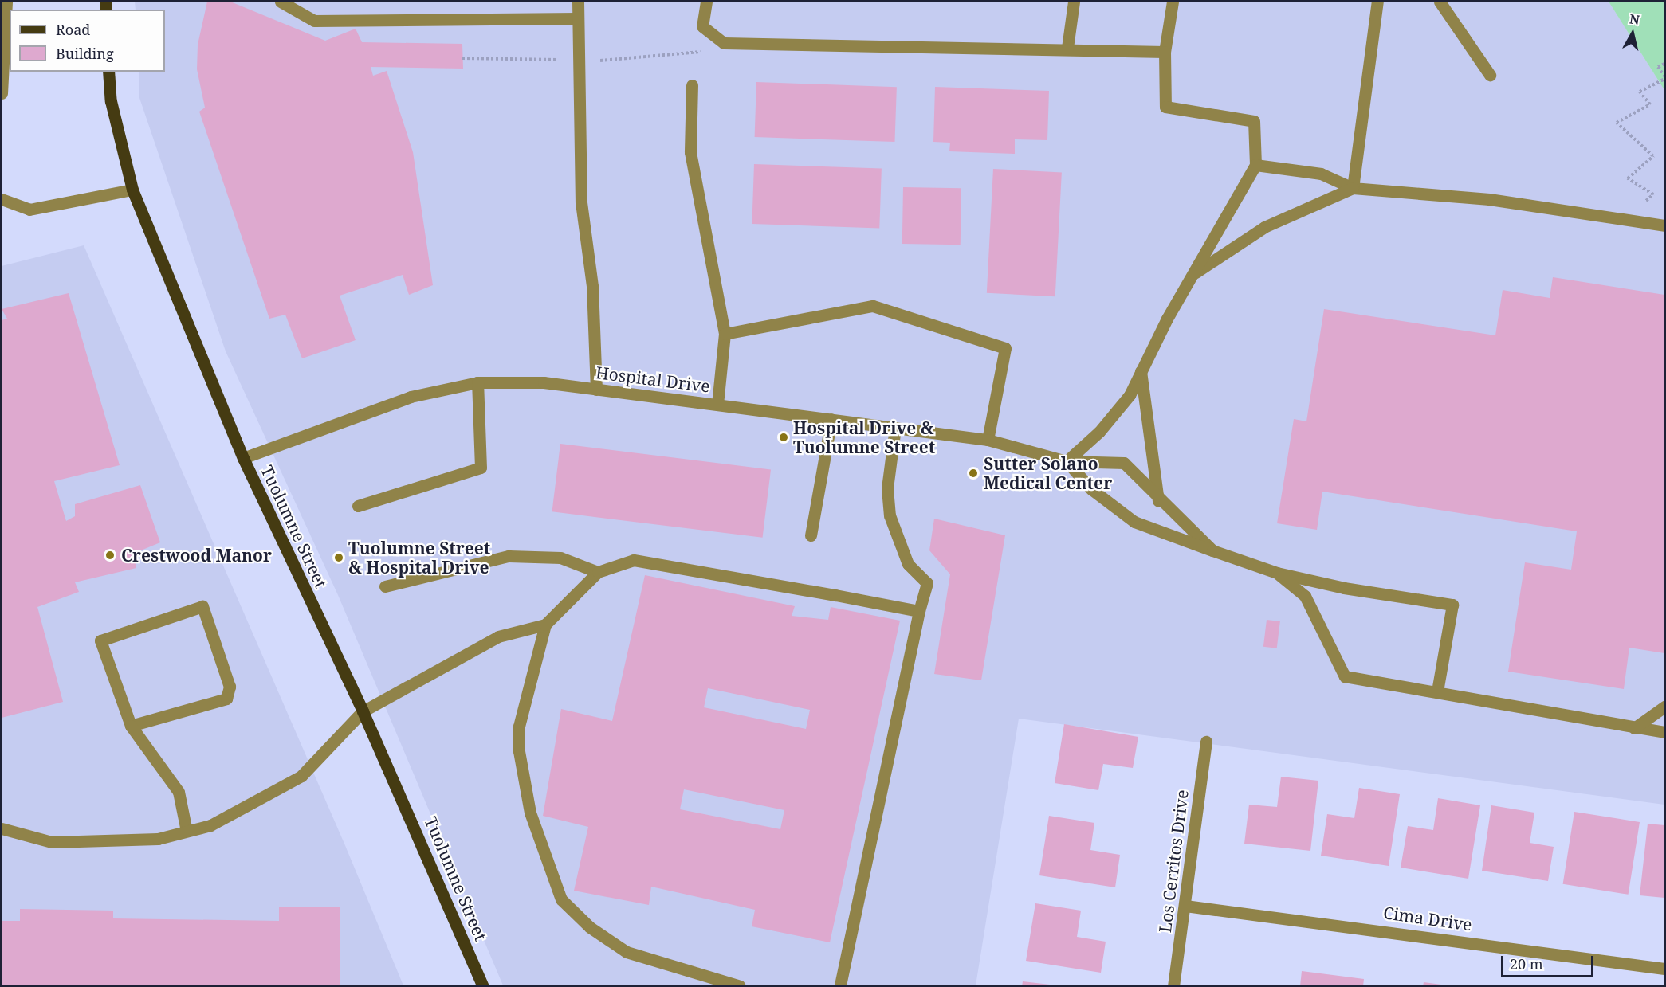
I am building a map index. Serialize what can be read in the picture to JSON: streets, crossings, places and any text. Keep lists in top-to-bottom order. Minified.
{"streets":{"main road":["Tuolumne Street"],"street":["Hospital Drive","Los Cerritos Drive","Cima Drive"]},"crossings":[["Hospital Drive","Tuolumne Street"],["Los Cerritos Drive","Cima Drive"]],"places":["Hospital Drive & Tuolumne Street","Sutter Solano Medical Center","Crestwood Manor","Tuolumne Street & Hospital Drive"],"legend":["Road","Building"],"scale_bar":"20 m","north":"top"}
